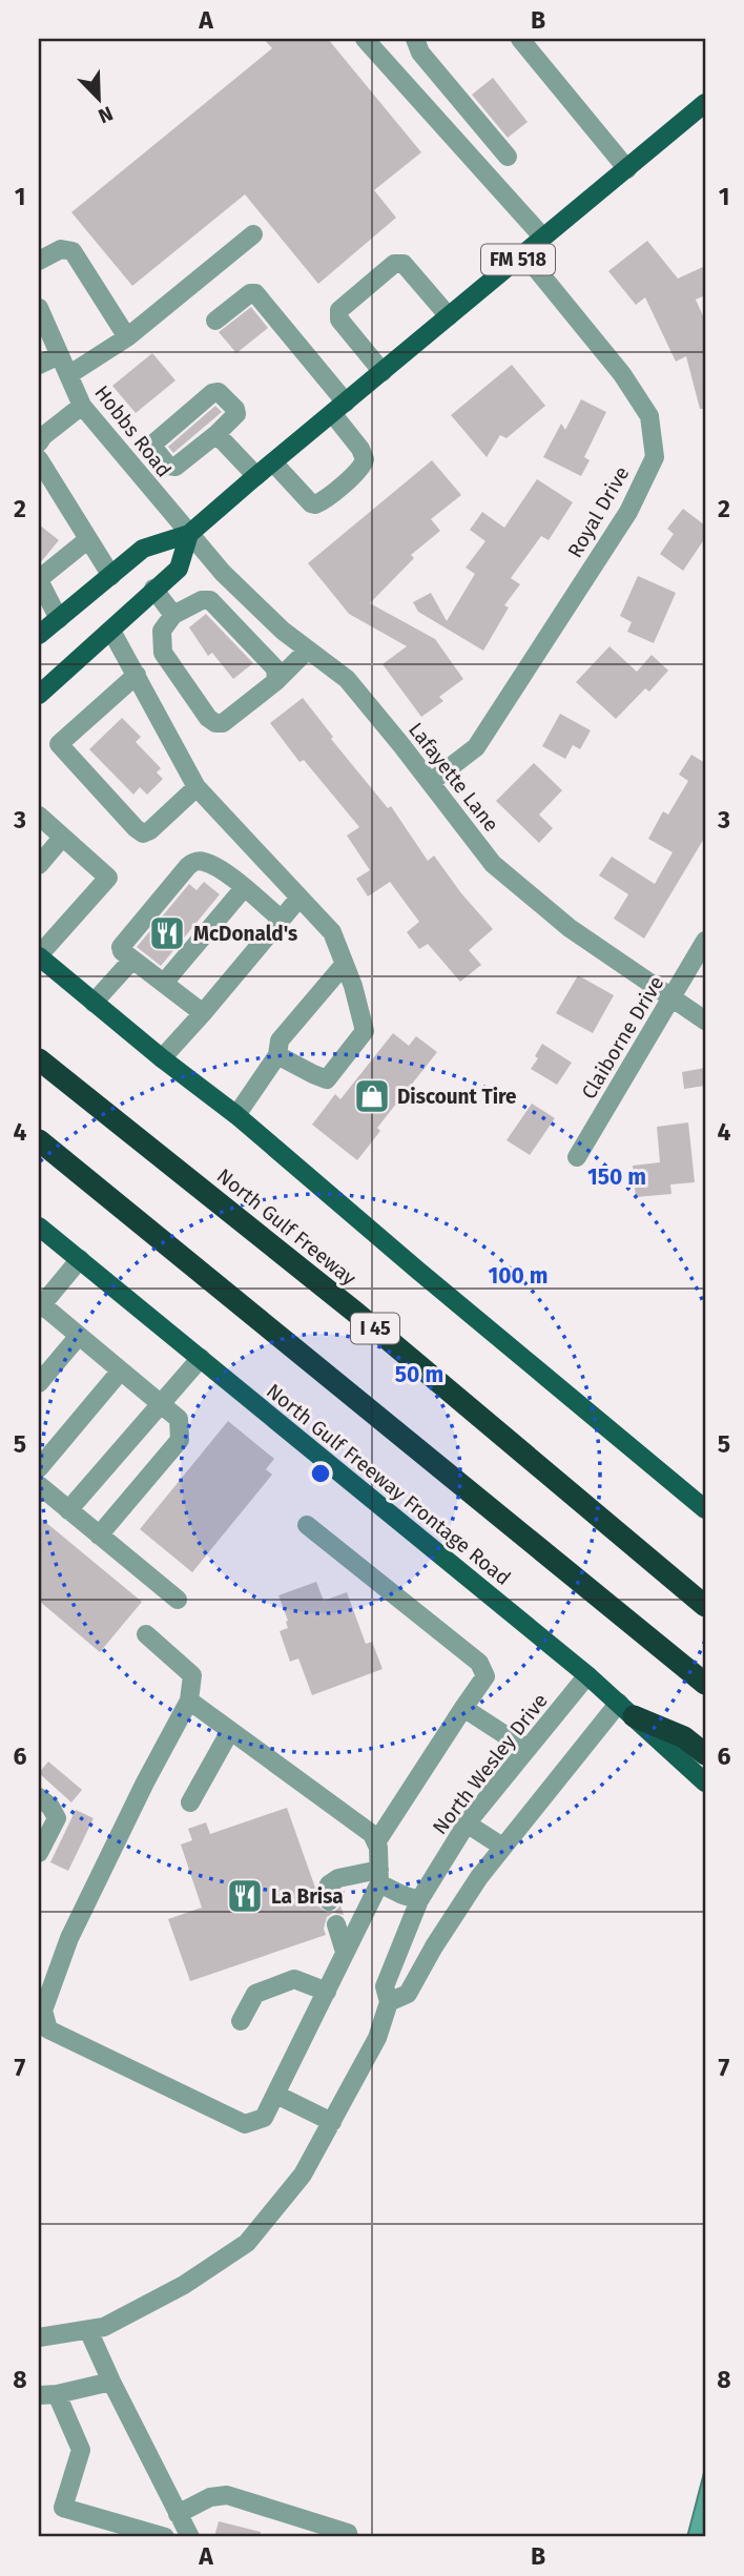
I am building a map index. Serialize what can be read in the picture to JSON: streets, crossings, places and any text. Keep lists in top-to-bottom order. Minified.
{"streets":{"highway":["North Gulf Freeway","I 45"],"main road":["FM 518","North Gulf Freeway Frontage Road"],"street":["Hobbs Road","Royal Drive","Lafayette Lane","Claiborne Drive","North Wesley Drive"]},"crossings":[["FM 518","Hobbs Road"],["FM 518","Royal Drive"],["FM 518","Lafayette Lane"],["Hobbs Road","Lafayette Lane"],["Royal Drive","Lafayette Lane"],["Lafayette Lane","Claiborne Drive"],["North Gulf Freeway Frontage Road","North Wesley Drive"]],"places":{"restaurant":["McDonald's","La Brisa"],"shop":["Discount Tire"]},"north":"bottom right","grid":{"columns":["A","B"],"rows":["1","2","3","4","5","6","7","8"]},"rings":["150 m","100 m","50 m"]}
